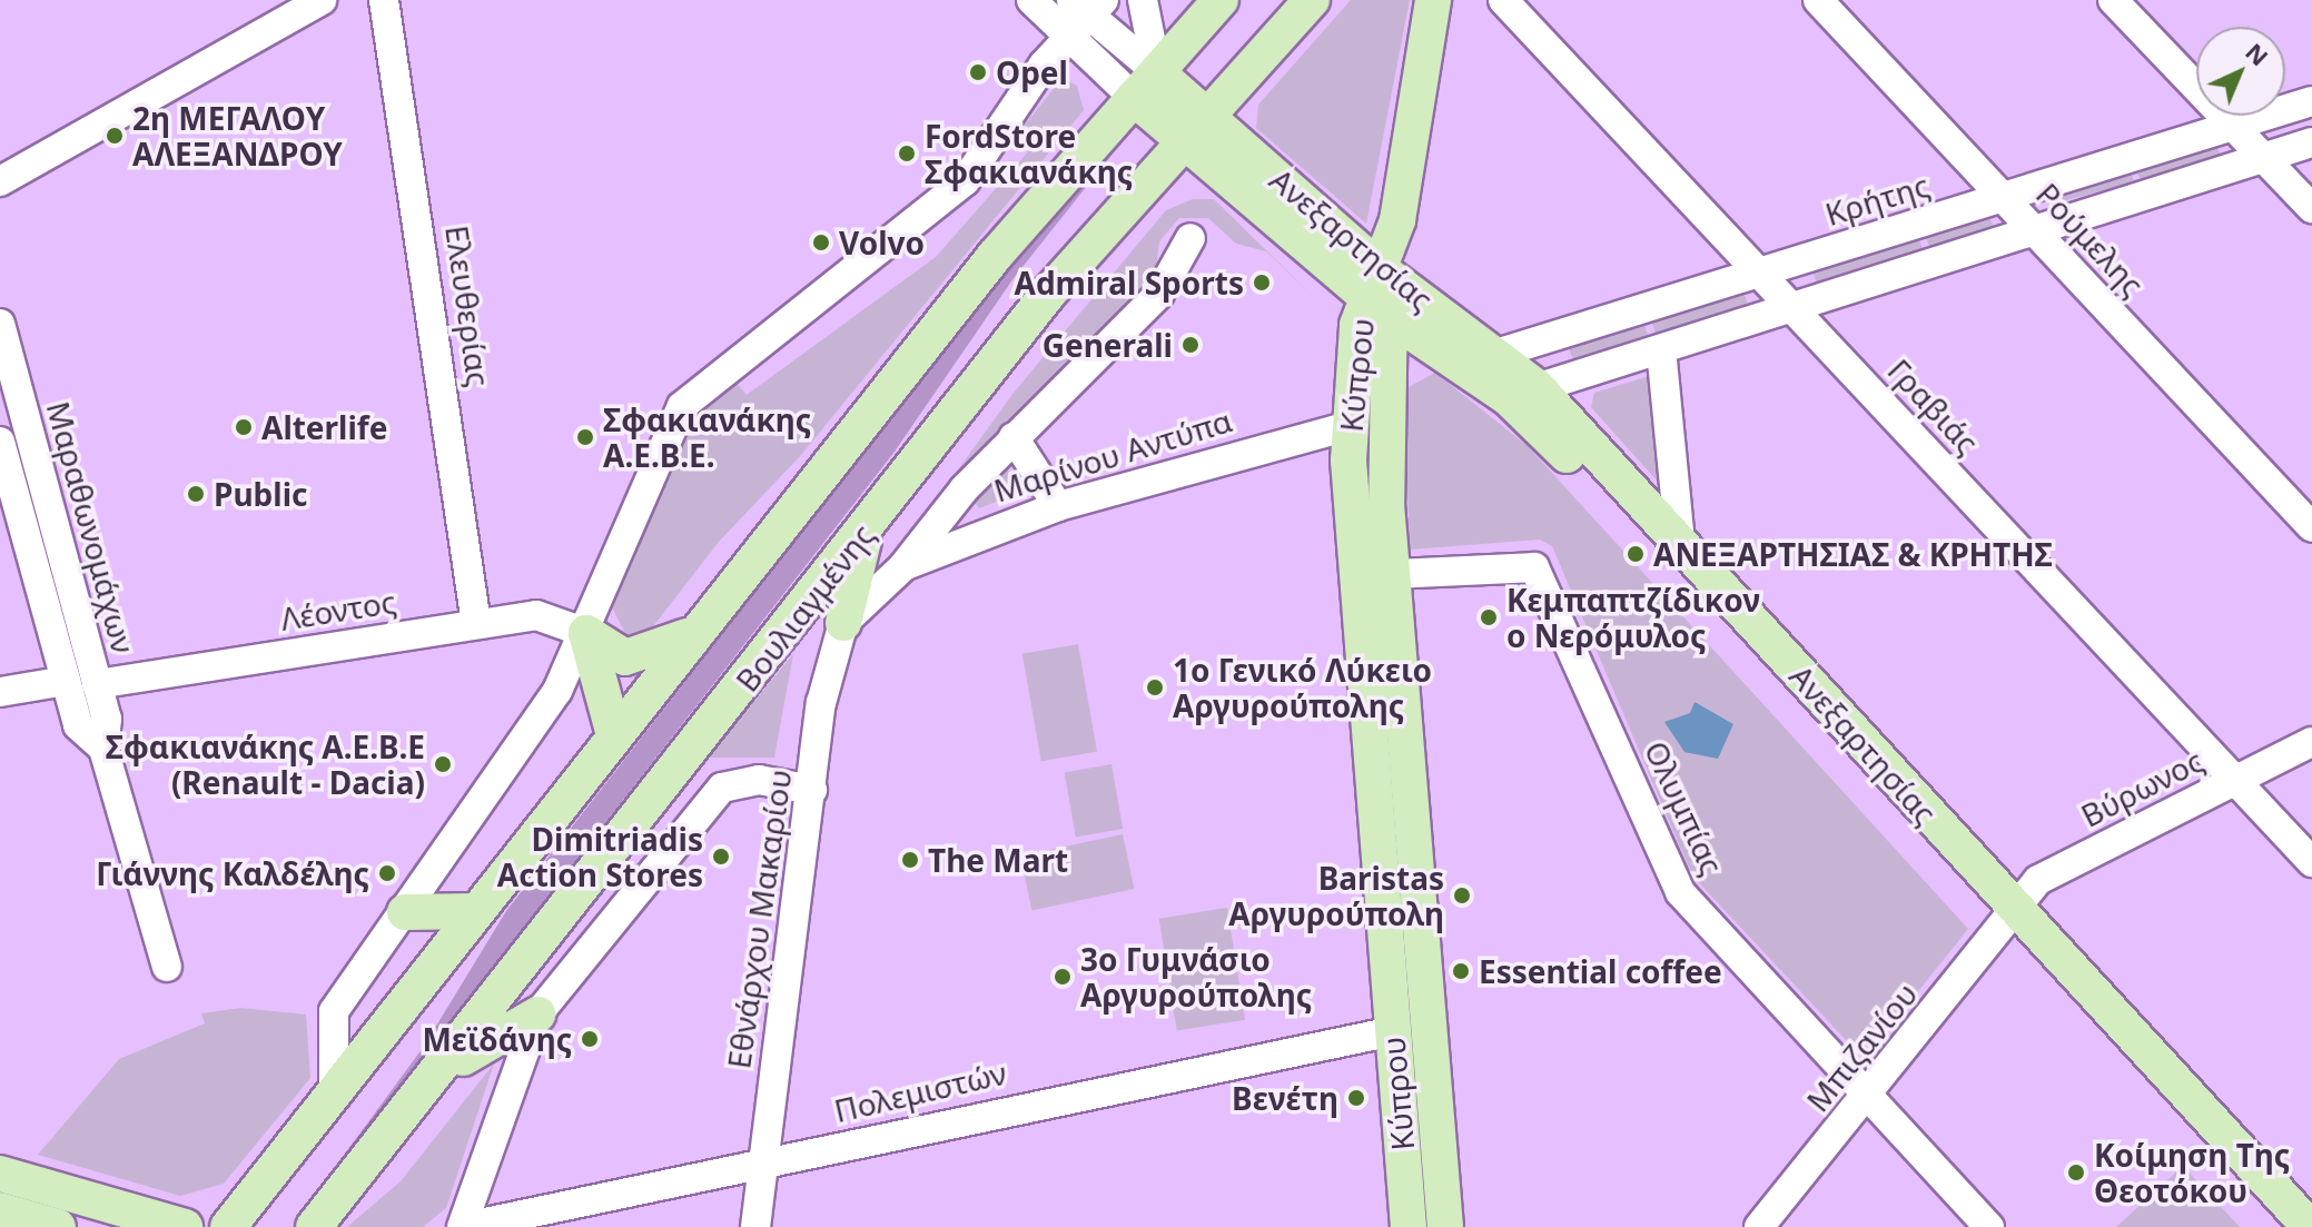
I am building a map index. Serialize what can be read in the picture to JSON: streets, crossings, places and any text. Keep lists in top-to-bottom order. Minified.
{"streets":{"main road":["Ανεξαρτησίας","Κύπρου","Βουλιαγμένης"],"street":["Κρήτης","Ρούμελης","Ελευθερίας","Γραβιάς","Μαρίνου Αντύπα","Μαραθωνομάχων","Λέοντος","Βύρωνος","Ολυμπίας","Εθνάρχου Μακαρίου","Μπιζανίου","Πολεμιστών"]},"crossings":[["Κρήτης","Ανεξαρτησίας"],["Κρήτης","Ρούμελης"],["Κρήτης","Γραβιάς"],["Ανεξαρτησίας","Κύπρου"],["Ανεξαρτησίας","Βουλιαγμένης"],["Ανεξαρτησίας","Βύρωνος"],["Ανεξαρτησίας","Μπιζανίου"],["Ελευθερίας","Λέοντος"],["Κύπρου","Μαρίνου Αντύπα"],["Κύπρου","Ολυμπίας"],["Κύπρου","Πολεμιστών"],["Γραβιάς","Βύρωνος"],["Μαραθωνομάχων","Λέοντος"],["Βύρωνος","Μπιζανίου"],["Ολυμπίας","Μπιζανίου"],["Εθνάρχου Μακαρίου","Πολεμιστών"]],"places":["Opel","2η ΜΕΓΑΛΟΥ ΑΛΕΞΑΝΔΡΟΥ","FordStore Σφακιανάκης","Volvo","Admiral Sports","Generali","Alterlife","Σφακιανάκης Α.Ε.Β.Ε.","Public","ΑΝΕΞΑΡΤΗΣΙΑΣ & ΚΡΗΤΗΣ","Κεμπαπτζίδικον ο Νερόμυλος","1ο Γενικό Λύκειο Αργυρούπολης","Σφακιανάκης Α.Ε.Β.Ε (Renault - Dacia)","Dimitriadis Action Stores","The Mart","Γιάννης Καλδέλης","Baristas Αργυρούπολη","Essential coffee","3ο Γυμνάσιο Αργυρούπολης","Μεϊδάνης","Βενέτη","Κοίμηση Της Θεοτόκου"],"north":"top right"}
